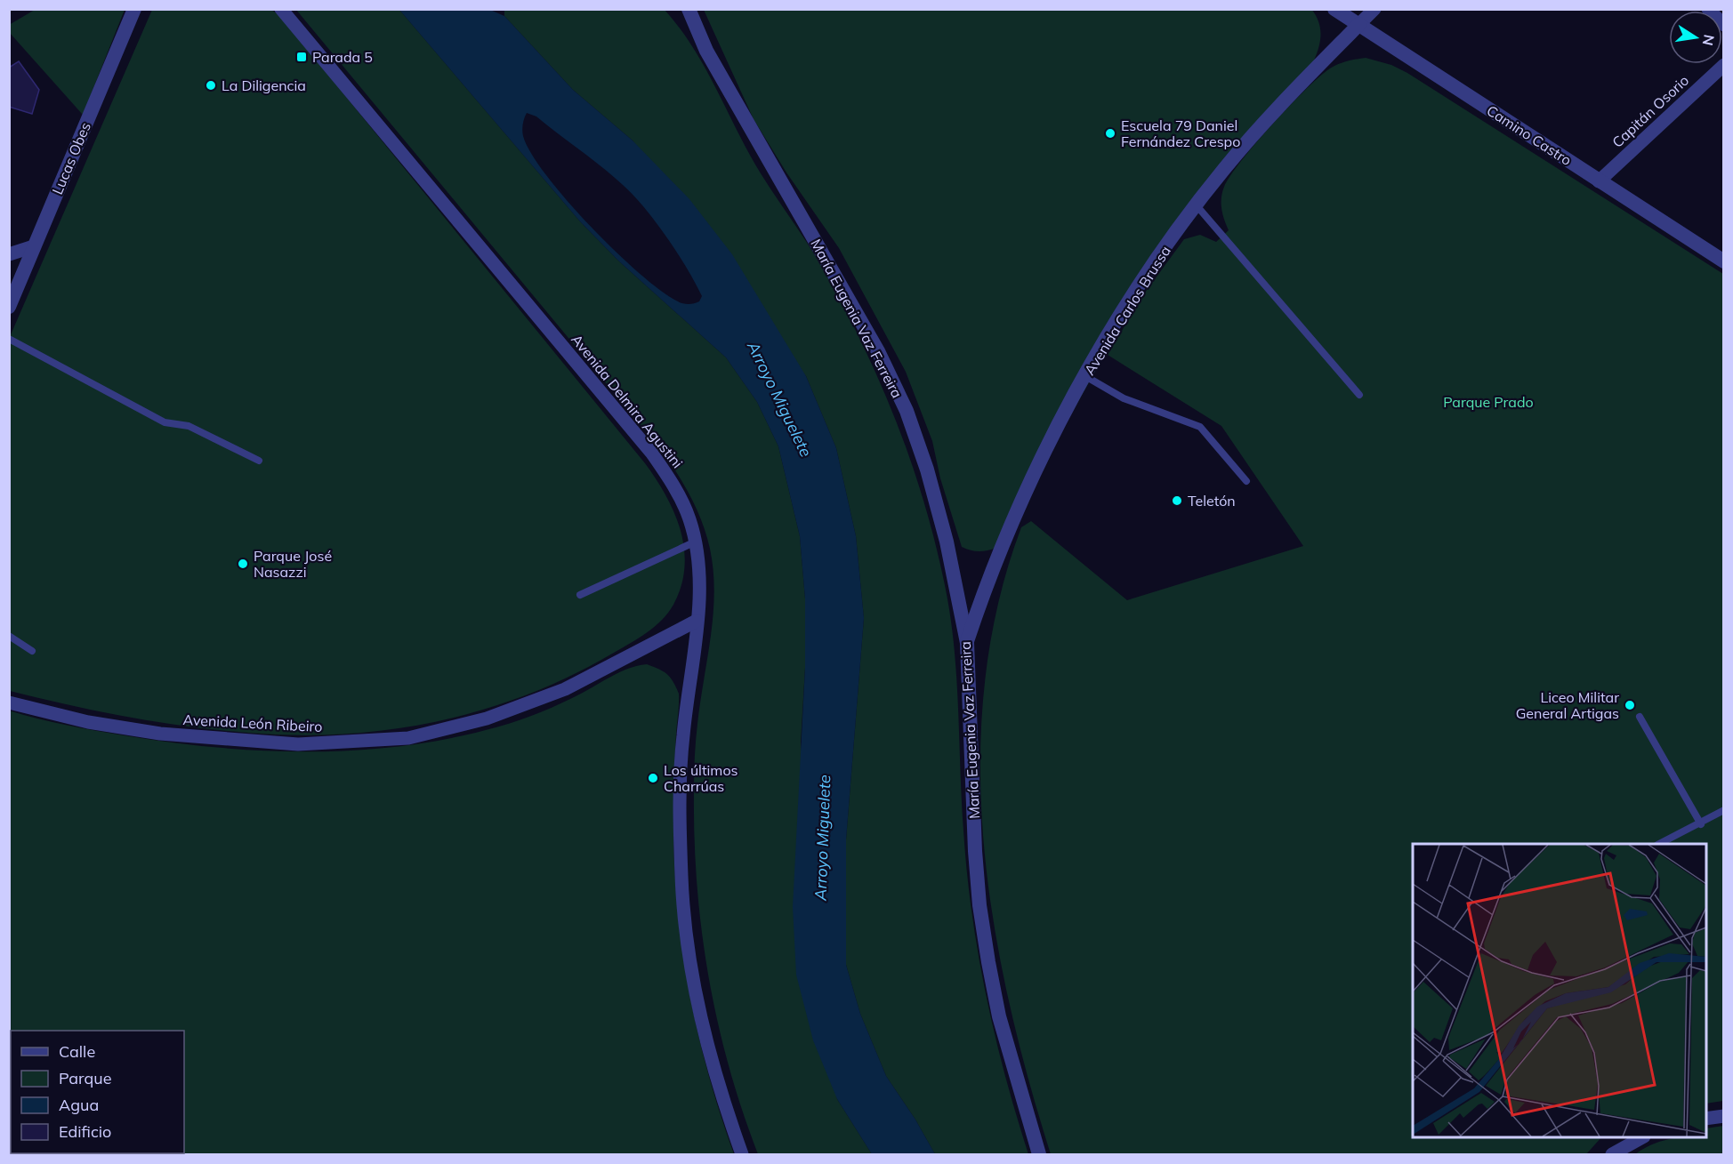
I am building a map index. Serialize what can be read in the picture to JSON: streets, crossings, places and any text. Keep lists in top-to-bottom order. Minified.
{"streets":{"street":["Capitán Osorio","Camino Castro","Lucas Obes","Avenida Carlos Brussa","María Eugenia Vaz Ferreira","Avenida Delmira Agustini","Avenida León Ribeiro"]},"crossings":[["Capitán Osorio","Camino Castro"],["Camino Castro","Avenida Carlos Brussa"],["Avenida Carlos Brussa","María Eugenia Vaz Ferreira"],["Avenida Delmira Agustini","Avenida León Ribeiro"]],"water":["Arroyo Miguelete"],"parks":["Parque Prado"],"places":{"transit":["Parada 5"],"other":["La Diligencia","Escuela 79 Daniel Fernández Crespo","Teletón","Parque José Nasazzi","Liceo Militar General Artigas","Los últimos Charrúas"]},"legend":["Calle","Parque","Agua","Edificio"],"north":"right"}
